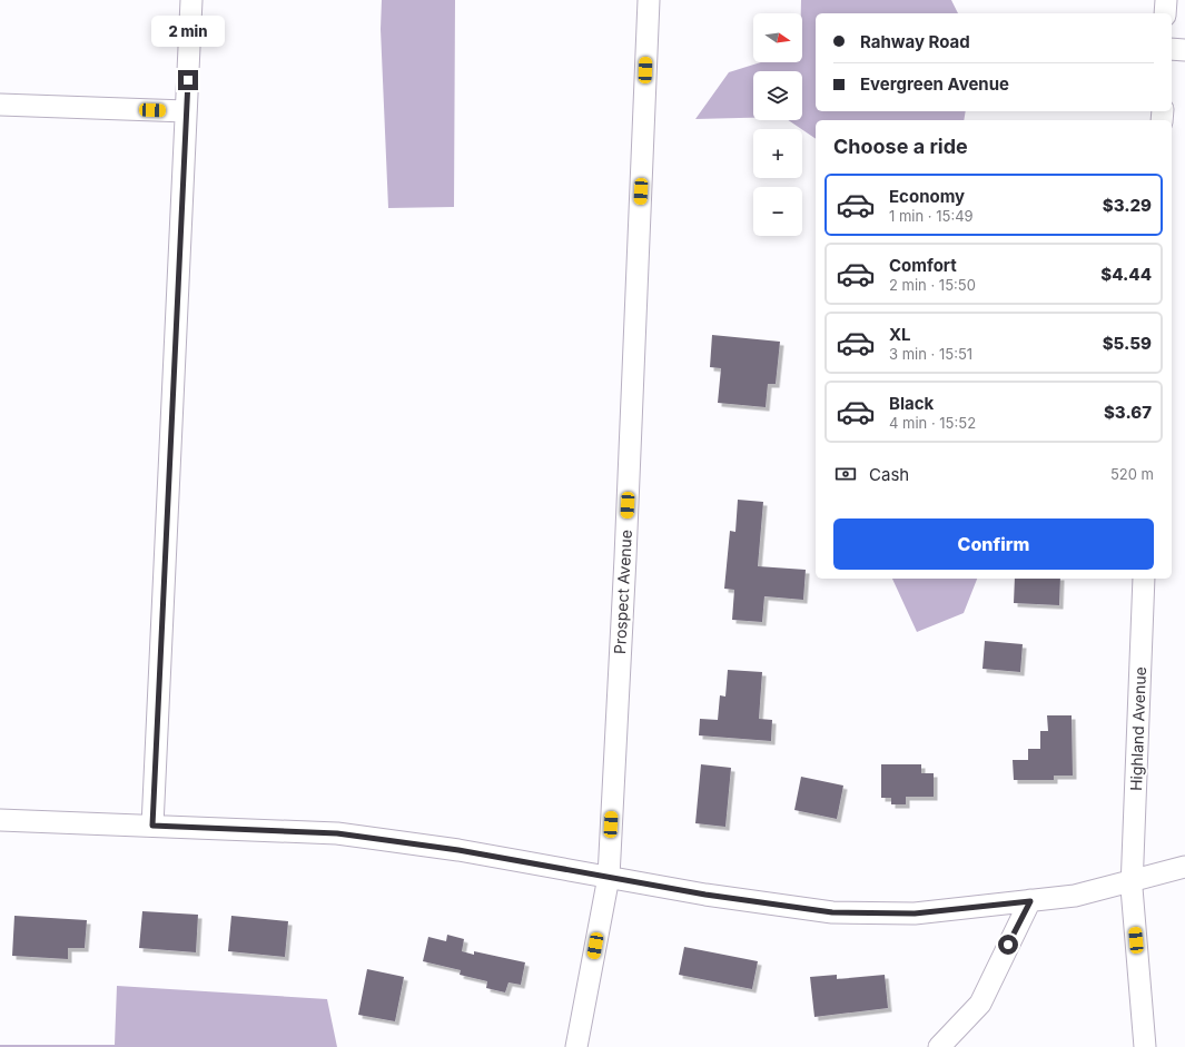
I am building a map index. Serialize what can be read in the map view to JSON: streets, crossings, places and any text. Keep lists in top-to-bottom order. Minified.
{"streets":{"street":["Prospect Avenue","Highland Avenue"]},"north":"right","page":{"map_buttons":["+","−"],"banner":["Rahway Road","Evergreen Avenue"],"bubble":"2 min","heading":"Choose a ride","list":[{"name":"Economy","note":"1 min · 15:49","value":"$3.29"},{"name":"Comfort","note":"2 min · 15:50","value":"$4.44"},{"name":"XL","note":"3 min · 15:51","value":"$5.59"},{"name":"Black","note":"4 min · 15:52","value":"$3.67"}],"pay":["Cash","520 m"],"buttons":"Confirm"}}
